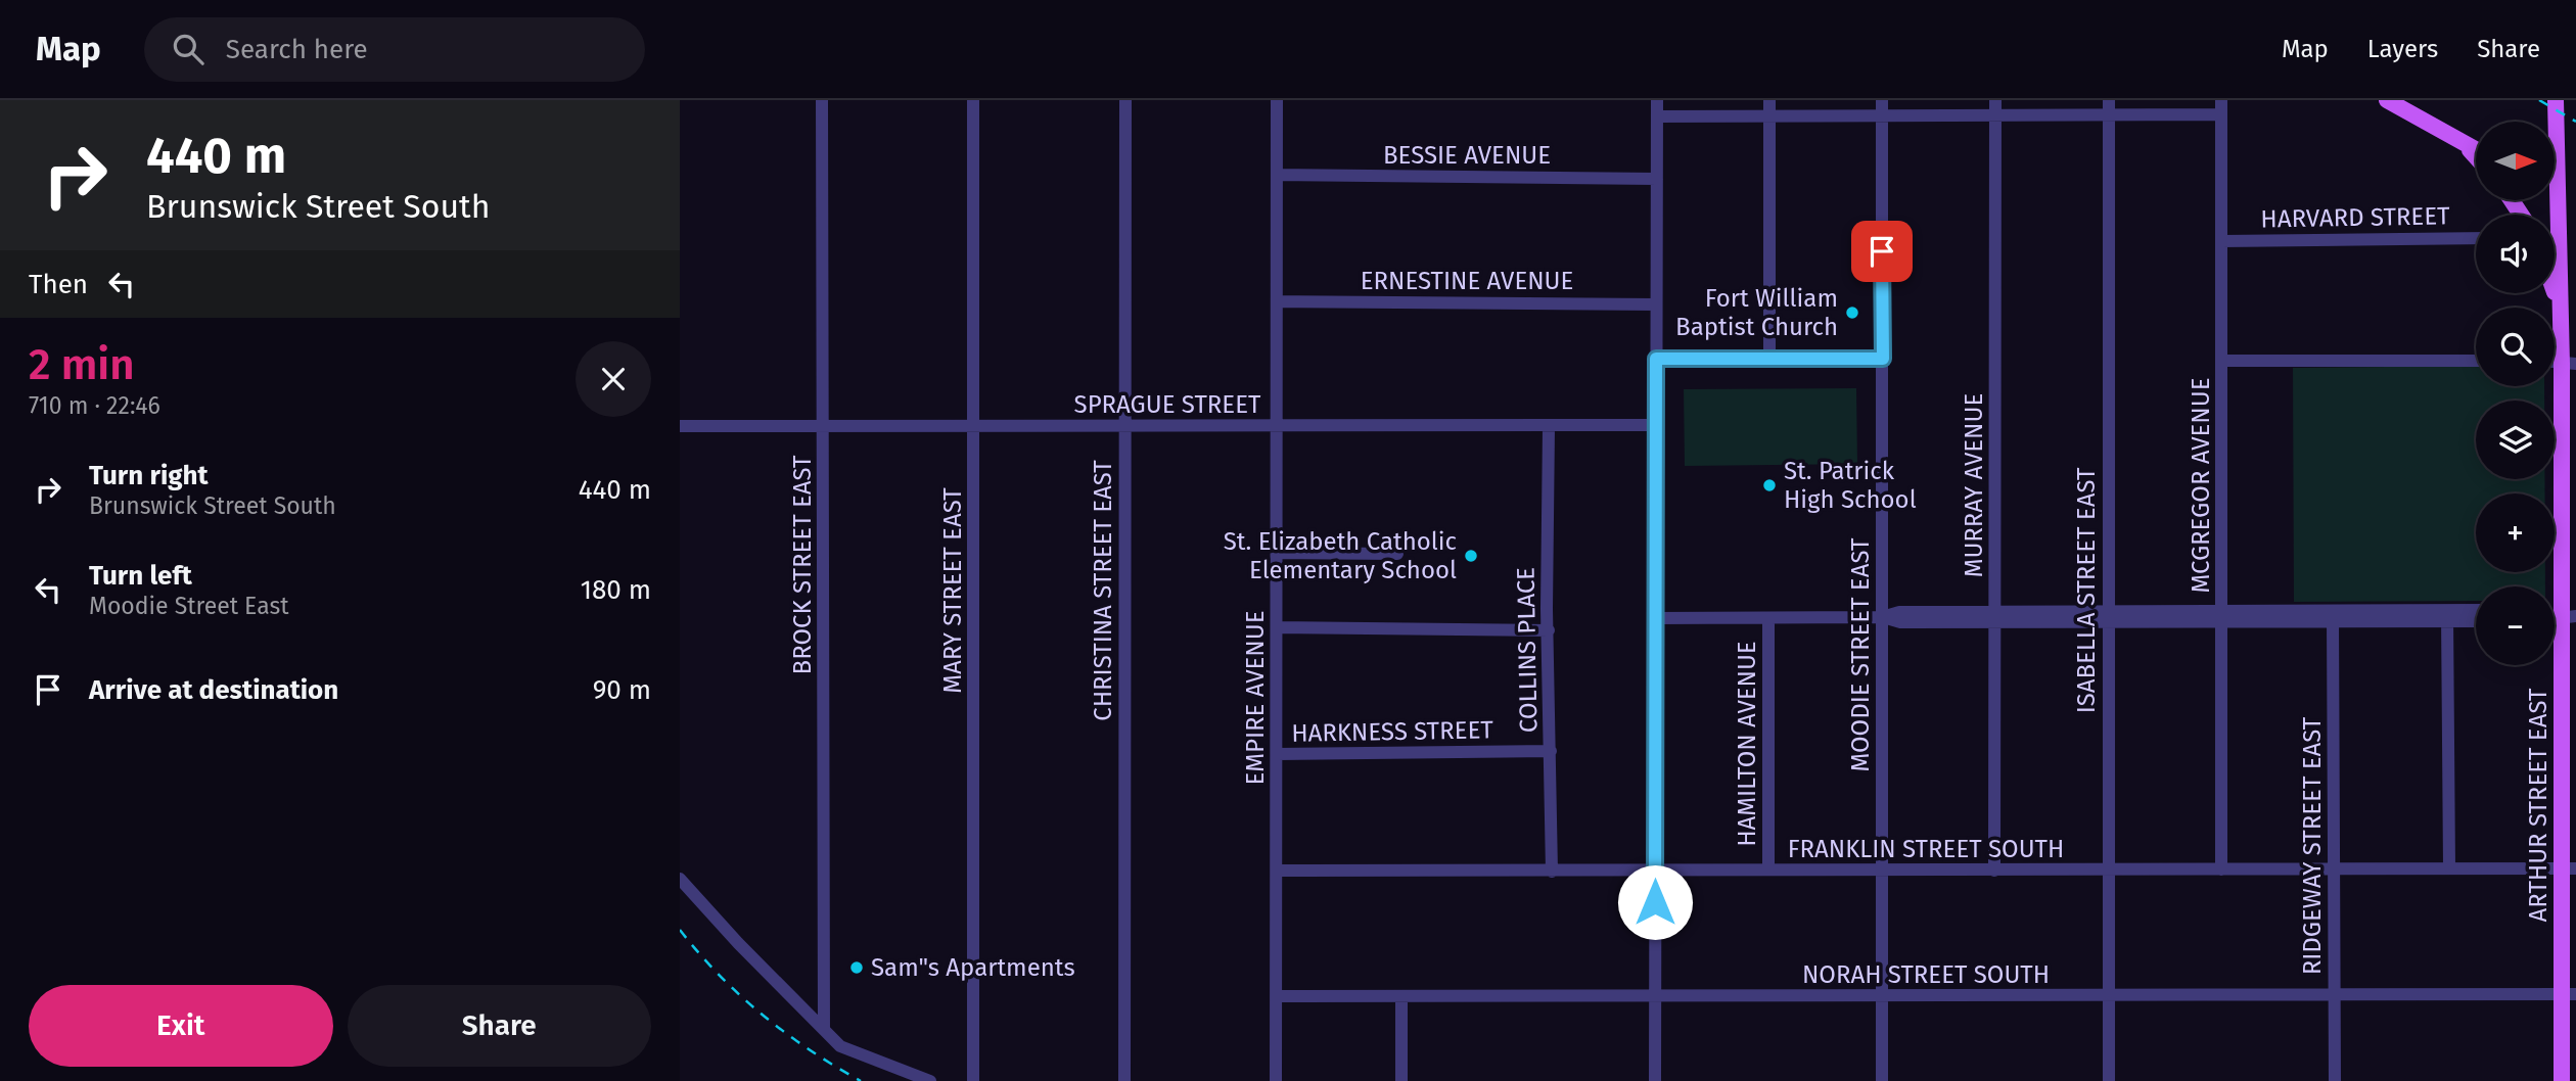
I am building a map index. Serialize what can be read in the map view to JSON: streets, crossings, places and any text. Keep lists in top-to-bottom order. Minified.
{"streets":{"main road":["ARTHUR STREET EAST"],"street":["BESSIE AVENUE","HARVARD STREET","ERNESTINE AVENUE","SPRAGUE STREET","MURRAY AVENUE","MCGREGOR AVENUE","BROCK STREET EAST","MARY STREET EAST","CHRISTINA STREET EAST","ISABELLA STREET EAST","COLLINS PLACE","MOODIE STREET EAST","EMPIRE AVENUE","HARKNESS STREET","HAMILTON AVENUE","RIDGEWAY STREET EAST","FRANKLIN STREET SOUTH","NORAH STREET SOUTH"]},"crossings":[["BESSIE AVENUE","EMPIRE AVENUE"],["HARVARD STREET","MCGREGOR AVENUE"],["ERNESTINE AVENUE","EMPIRE AVENUE"],["SPRAGUE STREET","BROCK STREET EAST"],["SPRAGUE STREET","MARY STREET EAST"],["SPRAGUE STREET","CHRISTINA STREET EAST"],["SPRAGUE STREET","COLLINS PLACE"],["SPRAGUE STREET","EMPIRE AVENUE"],["MURRAY AVENUE","FRANKLIN STREET SOUTH"],["MCGREGOR AVENUE","FRANKLIN STREET SOUTH"],["ISABELLA STREET EAST","FRANKLIN STREET SOUTH"],["ISABELLA STREET EAST","NORAH STREET SOUTH"],["COLLINS PLACE","HARKNESS STREET"],["COLLINS PLACE","FRANKLIN STREET SOUTH"],["MOODIE STREET EAST","FRANKLIN STREET SOUTH"],["MOODIE STREET EAST","NORAH STREET SOUTH"],["EMPIRE AVENUE","HARKNESS STREET"],["EMPIRE AVENUE","FRANKLIN STREET SOUTH"],["EMPIRE AVENUE","NORAH STREET SOUTH"],["HAMILTON AVENUE","FRANKLIN STREET SOUTH"],["ARTHUR STREET EAST","FRANKLIN STREET SOUTH"],["ARTHUR STREET EAST","NORAH STREET SOUTH"],["RIDGEWAY STREET EAST","FRANKLIN STREET SOUTH"],["RIDGEWAY STREET EAST","NORAH STREET SOUTH"]],"places":["Fort William Baptist Church","St. Patrick High School","St. Elizabeth Catholic Elementary School","Sam\"s Apartments"],"north":"right","page":{"header":"Map","search":"Search here","nav":["Map","Layers","Share"],"turn":["440 m","Brunswick Street South"],"map_buttons":["+","−"],"then":"Then","heading":["2 min","710 m · 22:46"],"list":[{"name":"Turn right","note":"Brunswick Street South","value":"440 m"},{"name":"Turn left","note":"Moodie Street East","value":"180 m"},{"name":"Arrive at destination","value":"90 m"}],"buttons":["Exit","Share"]}}
